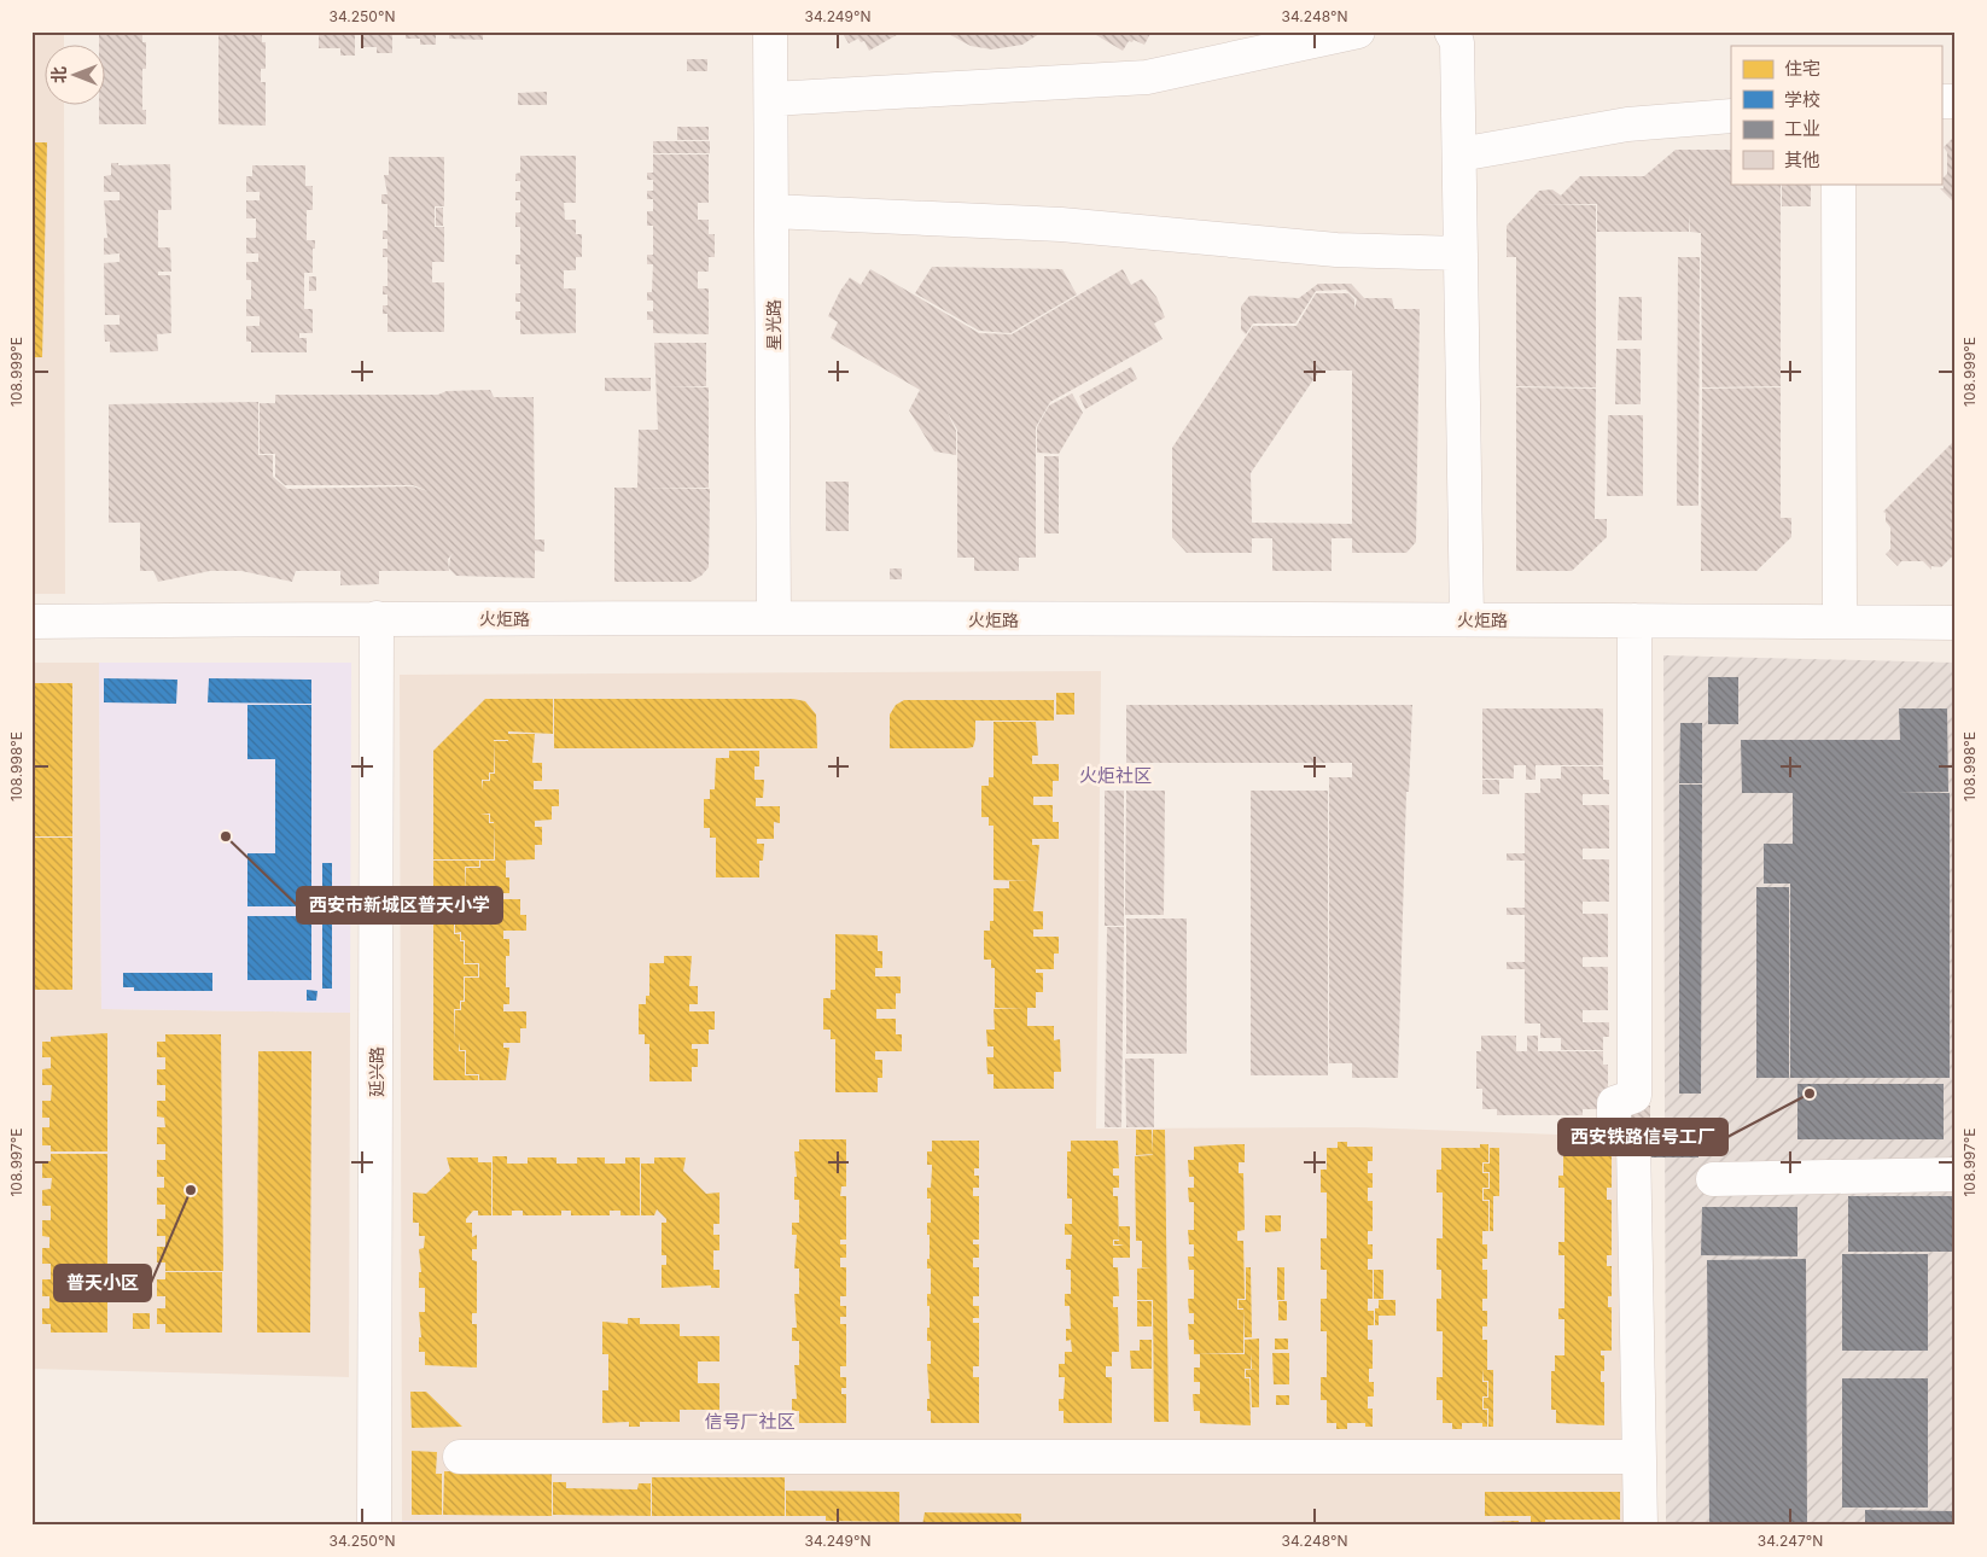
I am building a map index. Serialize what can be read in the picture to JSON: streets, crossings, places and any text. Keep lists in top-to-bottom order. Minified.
{"streets":{"street":["星光路","火炬路","延兴路"]},"crossings":[["星光路","火炬路"],["火炬路","延兴路"]],"districts":["火炬社区","信号厂社区"],"places":["西安市新城区普天小学","西安铁路信号工厂","普天小区"],"legend":["住宅","学校","工业","其他"],"north":"left","coordinates":["34.250°N","34.249°N","34.248°N","108.999°E","108.998°E","108.997°E","34.247°N"]}
